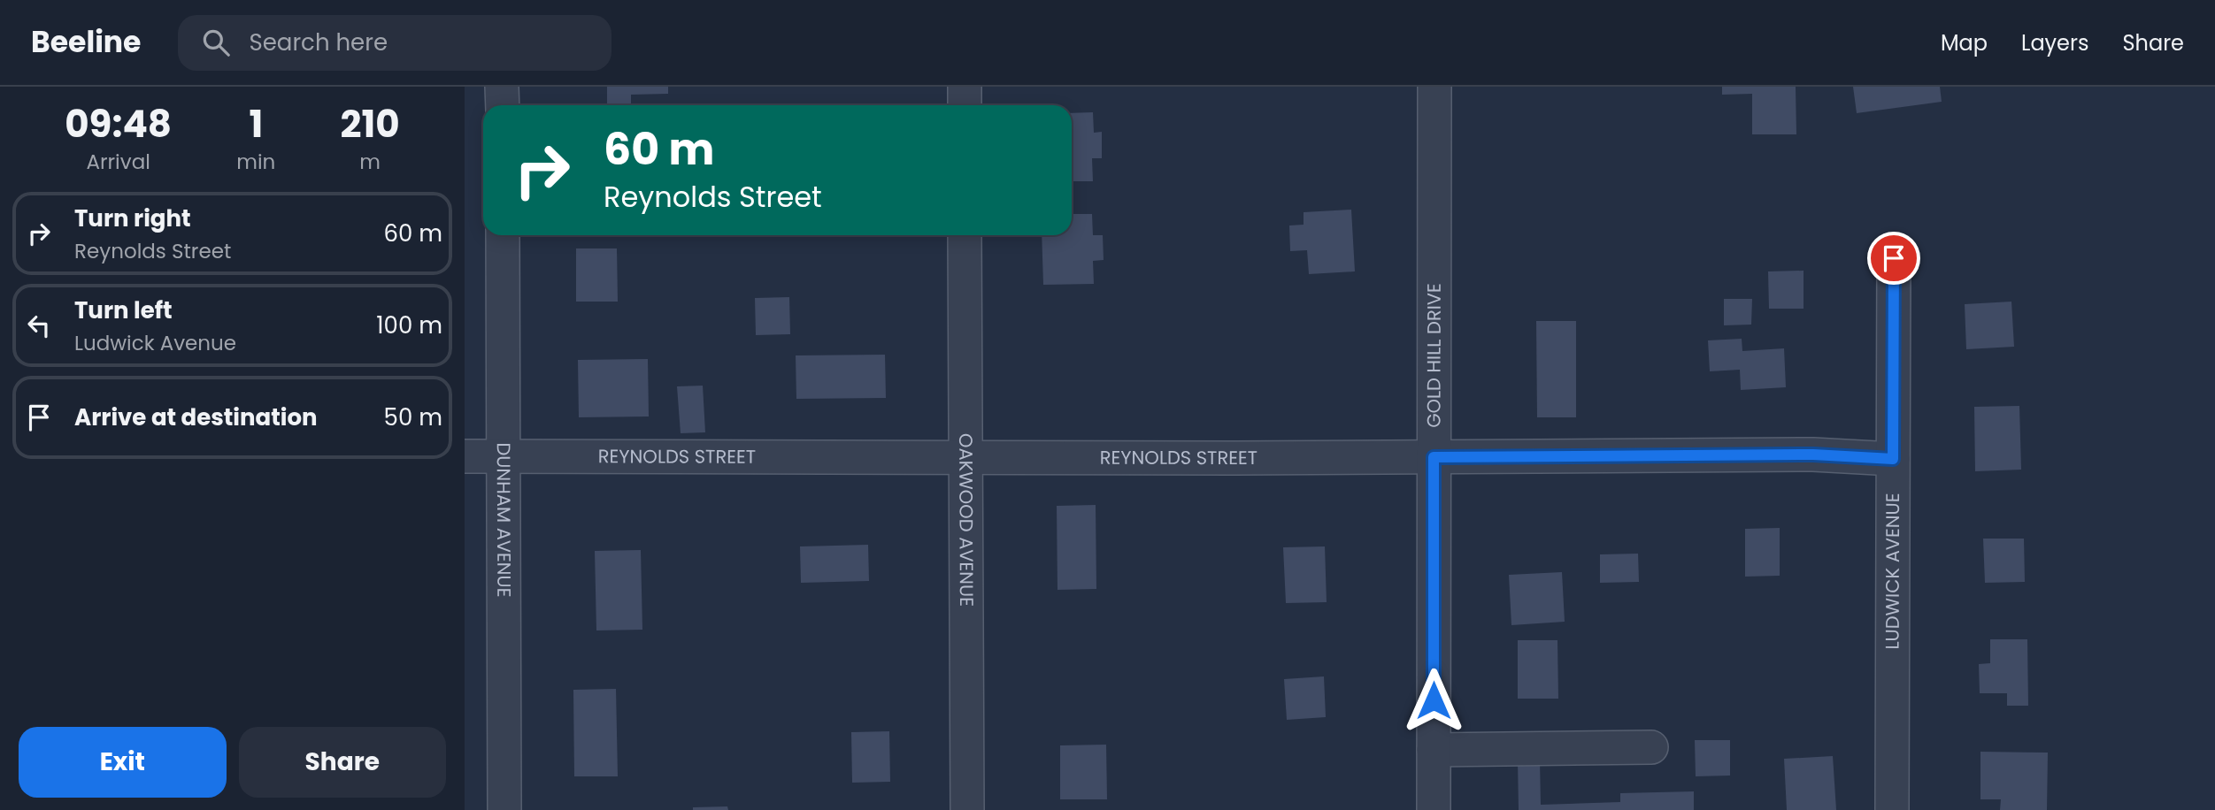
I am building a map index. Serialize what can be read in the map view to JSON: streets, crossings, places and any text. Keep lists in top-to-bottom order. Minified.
{"streets":{"street":["GOLD HILL DRIVE","REYNOLDS STREET","DUNHAM AVENUE","OAKWOOD AVENUE","LUDWICK AVENUE"]},"crossings":[["GOLD HILL DRIVE","REYNOLDS STREET"],["REYNOLDS STREET","DUNHAM AVENUE"],["REYNOLDS STREET","OAKWOOD AVENUE"],["REYNOLDS STREET","LUDWICK AVENUE"]],"page":{"header":"Beeline","search":"Search here","nav":["Map","Layers","Share"],"eta":["09:48","Arrival","1","min","210","m"],"turn":["60 m","Reynolds Street"],"list":[{"name":"Turn right","note":"Reynolds Street","value":"60 m"},{"name":"Turn left","note":"Ludwick Avenue","value":"100 m"},{"name":"Arrive at destination","value":"50 m"}],"buttons":["Exit","Share"]}}
